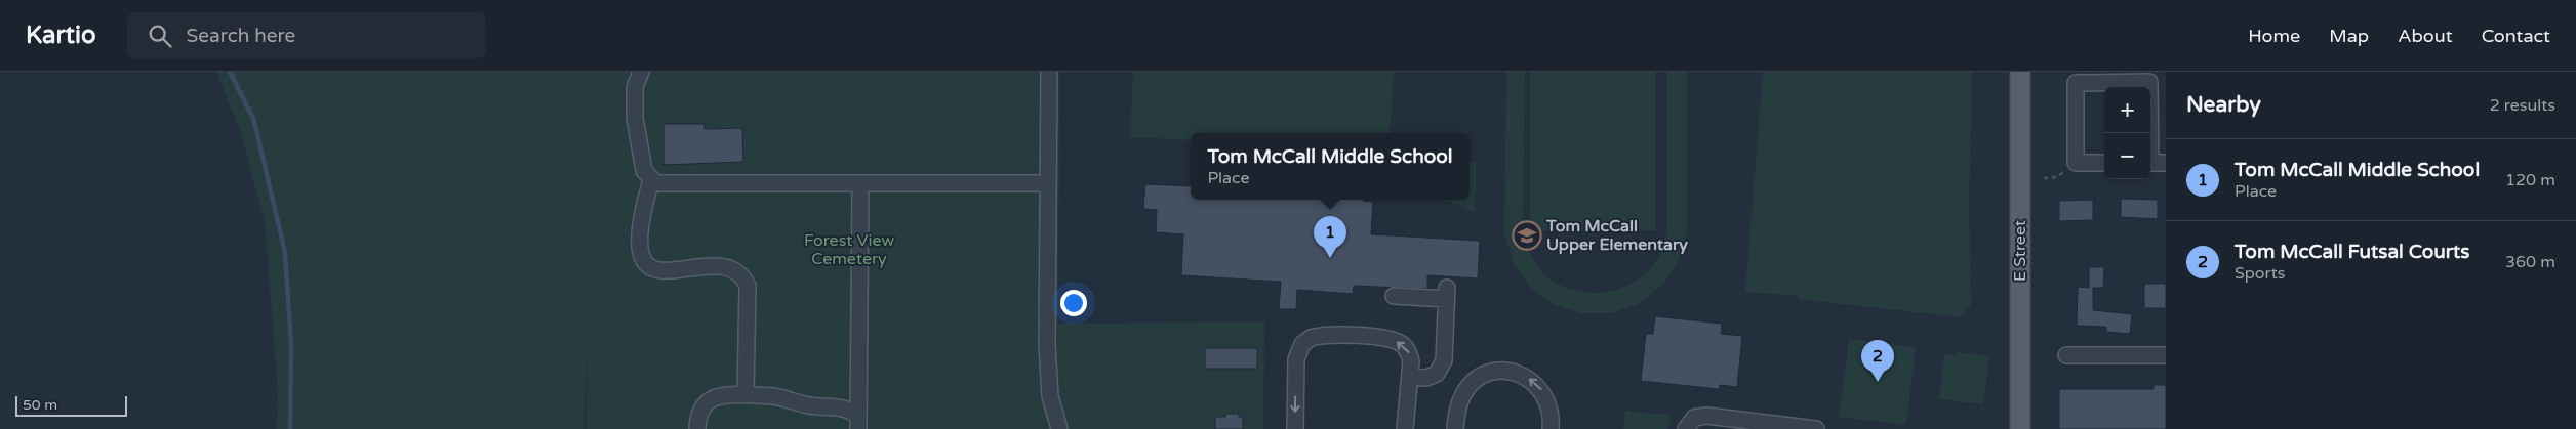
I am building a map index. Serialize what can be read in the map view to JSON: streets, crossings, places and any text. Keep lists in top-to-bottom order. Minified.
{"streets":{"main road":["E Street"]},"parks":["Forest View Cemetery"],"places":{"school or university":["Tom McCall Upper Elementary"]},"scale_bar":"50 m","page":{"header":"Kartio","search":"Search here","nav":["Home","Map","About","Contact"],"heading":["Nearby","2 results"],"map_buttons":["+","−"],"popup":["Tom McCall Middle School","Place"],"list":[{"mark":"1","name":"Tom McCall Middle School","note":"Place","value":"120 m"},{"mark":"2","name":"Tom McCall Futsal Courts","note":"Sports","value":"360 m"}],"pins":["1","2"],"scale":"50 m"}}
